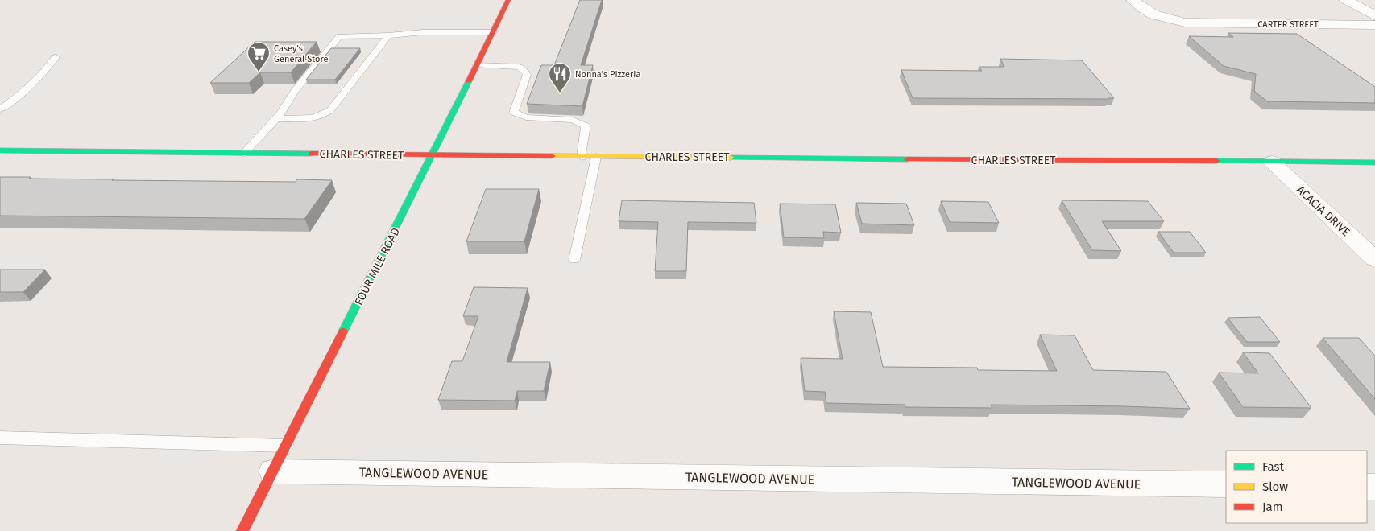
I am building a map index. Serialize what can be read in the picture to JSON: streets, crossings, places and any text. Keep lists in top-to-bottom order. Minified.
{"streets":{"street":["CARTER STREET","CHARLES STREET","ACACIA DRIVE","FOUR MILE ROAD","TANGLEWOOD AVENUE"]},"crossings":[["CHARLES STREET","ACACIA DRIVE"],["CHARLES STREET","FOUR MILE ROAD"],["FOUR MILE ROAD","TANGLEWOOD AVENUE"]],"places":{"supermarket":["Casey's General Store"],"restaurant":["Nonna's Pizzeria"]},"legend":["Fast","Slow","Jam"]}
